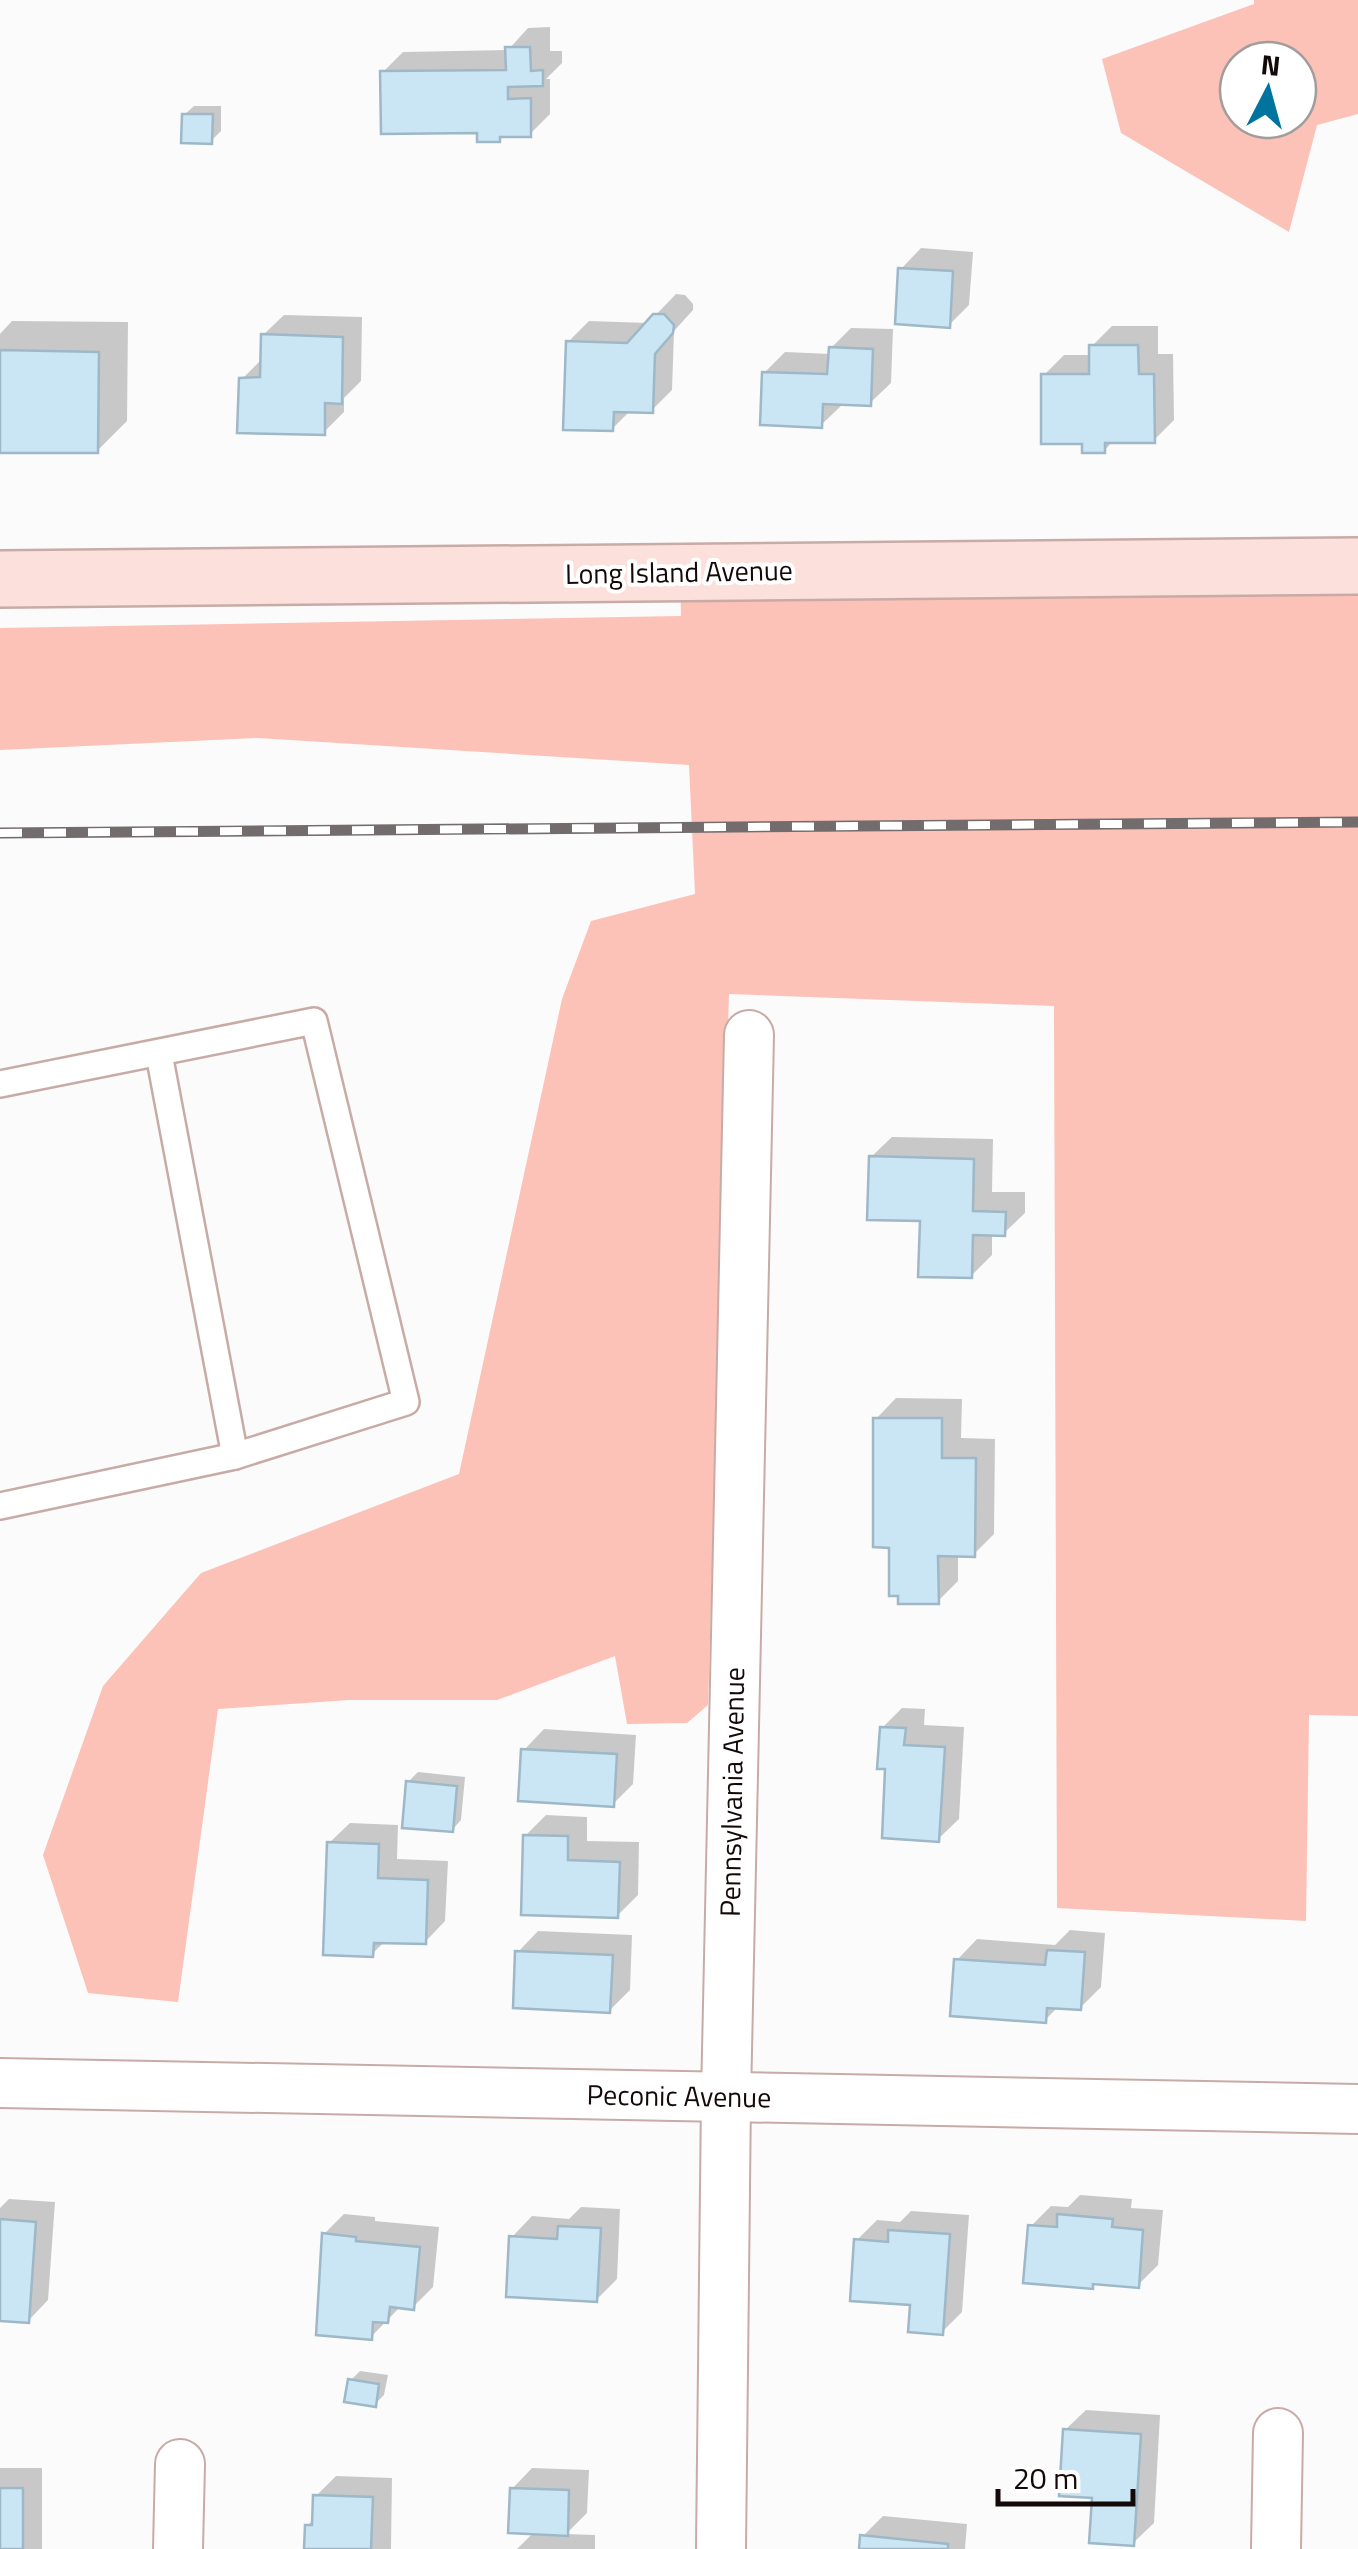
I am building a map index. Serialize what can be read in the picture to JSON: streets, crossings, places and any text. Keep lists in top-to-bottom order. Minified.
{"streets":{"street":["Long Island Avenue","Pennsylvania Avenue","Peconic Avenue"]},"crossings":[["Pennsylvania Avenue","Peconic Avenue"]],"scale_bar":"20 m","north":"top"}
